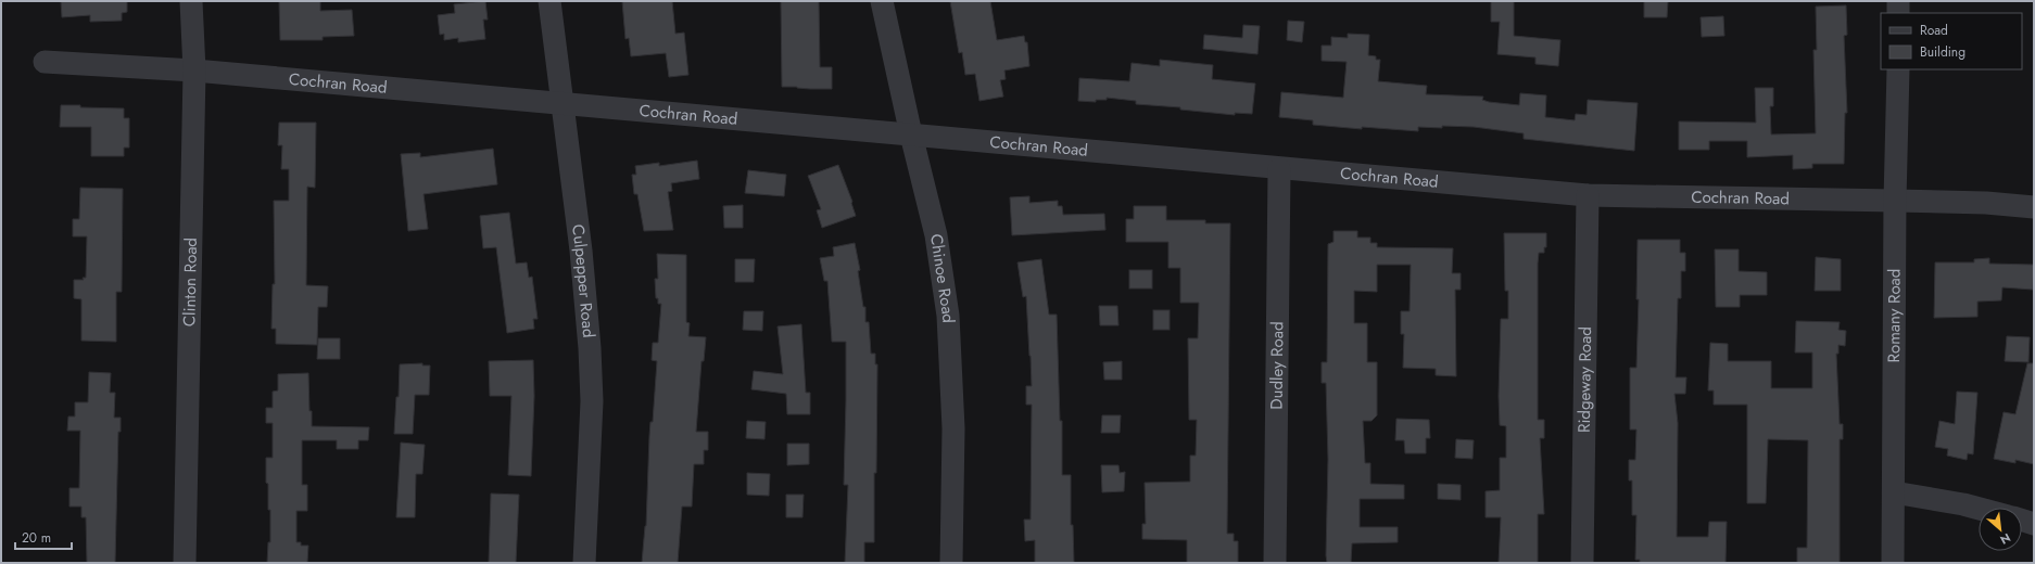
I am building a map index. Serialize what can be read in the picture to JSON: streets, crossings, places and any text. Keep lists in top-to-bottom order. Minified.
{"streets":{"street":["Cochran Road","Chinoe Road","Culpepper Road","Clinton Road","Romany Road","Dudley Road","Ridgeway Road"]},"crossings":[["Cochran Road","Chinoe Road"],["Cochran Road","Culpepper Road"],["Cochran Road","Clinton Road"],["Cochran Road","Romany Road"],["Cochran Road","Dudley Road"],["Cochran Road","Ridgeway Road"]],"legend":["Road","Building"],"scale_bar":"20 m","north":"bottom right"}
